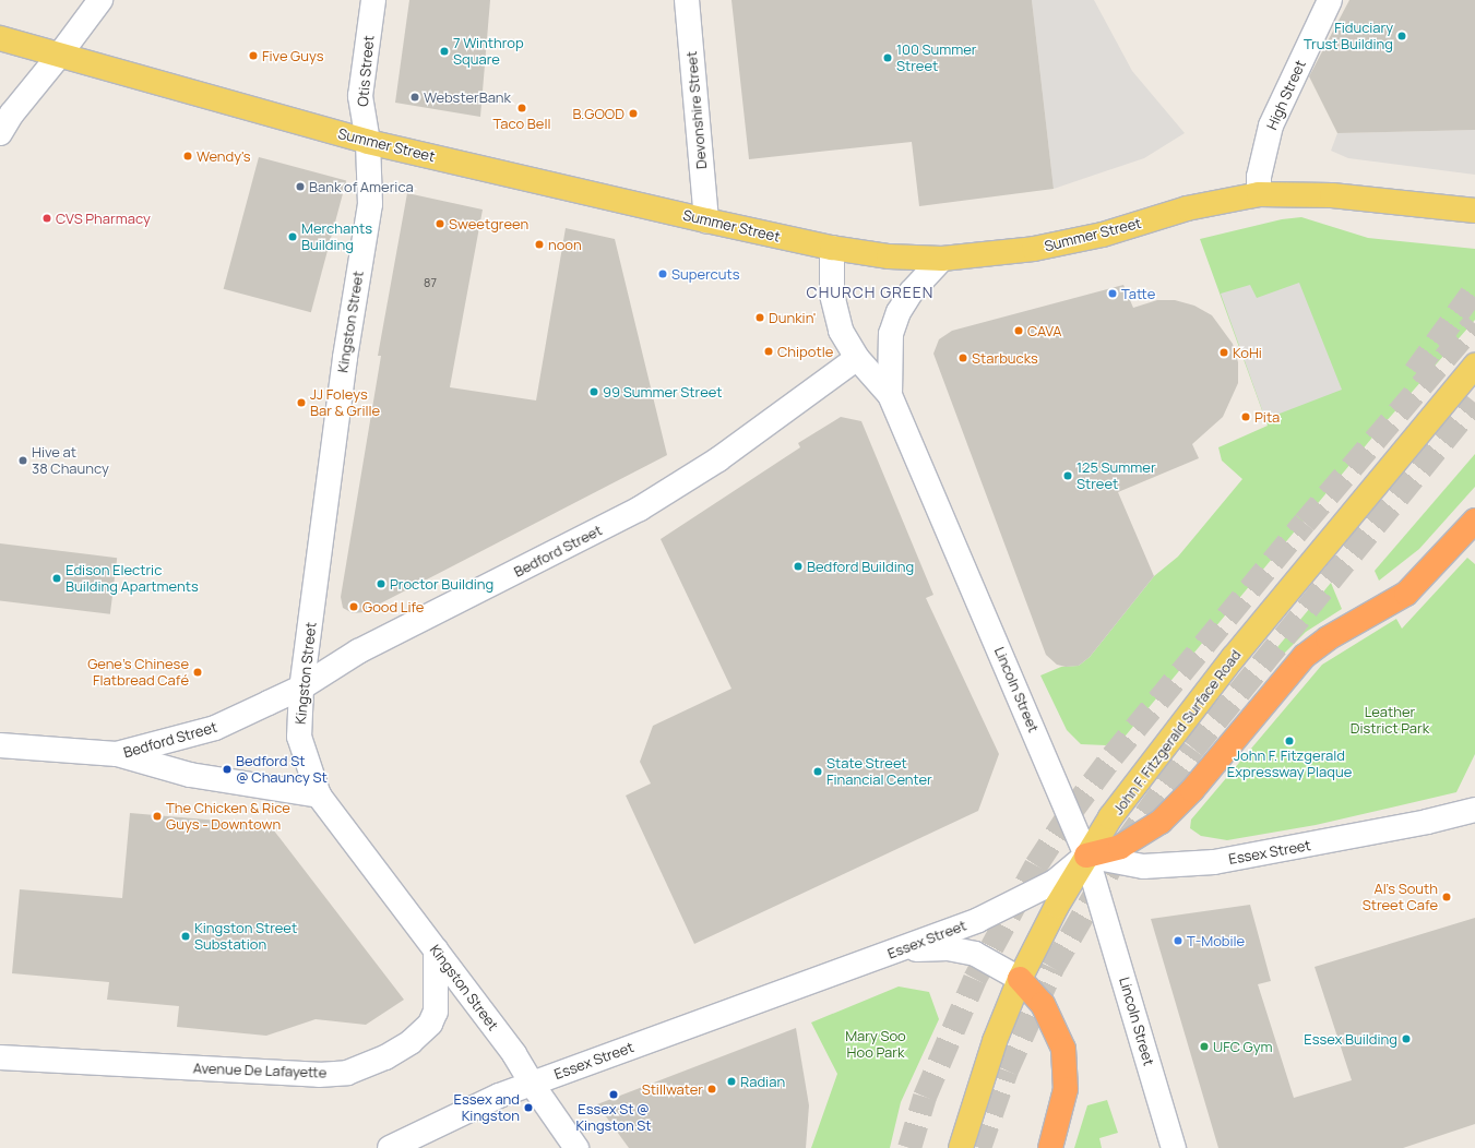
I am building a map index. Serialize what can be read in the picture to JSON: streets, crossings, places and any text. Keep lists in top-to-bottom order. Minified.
{"streets":{"main road":["Otis Street","High Street","Devonshire Street","Summer Street","Kingston Street","Bedford Street","Lincoln Street","John F. Fitzgerald Surface Road","Essex Street","Avenue De Lafayette"]},"crossings":[["Otis Street","Summer Street"],["Otis Street","Kingston Street"],["High Street","Summer Street"],["Devonshire Street","Summer Street"],["Summer Street","Kingston Street"],["Summer Street","Lincoln Street"],["Kingston Street","Bedford Street"],["Kingston Street","Essex Street"],["Kingston Street","Avenue De Lafayette"],["Bedford Street","Lincoln Street"],["Lincoln Street","John F. Fitzgerald Surface Road"],["Lincoln Street","Essex Street"],["John F. Fitzgerald Surface Road","Essex Street"]],"districts":["CHURCH GREEN"],"parks":["Leather District Park","Mary Soo Hoo Park"],"places":["Fiduciary Trust Building","7 Winthrop Square","Five Guys","100 Summer Street","WebsterBank","Taco Bell","B.GOOD","Wendy's","Bank of America","CVS Pharmacy","Sweetgreen","Merchants Building","noon","Supercuts","Tatte","Dunkin'","CAVA","Chipotle","KoHi","Starbucks","99 Summer Street","JJ Foleys Bar & Grille","Pita","Hive at 38 Chauncy","125 Summer Street","Bedford Building","Edison Electric Building Apartments","Proctor Building","Good Life","Gene’s Chinese Flatbread Café","John F. Fitzgerald Expressway Plaque","Bedford St @ Chauncy St","State Street Financial Center","The Chicken & Rice Guys - Downtown","Al's South Street Cafe","Kingston Street Substation","T-Mobile","Essex Building","UFC Gym","Radian","Stillwater","Essex St @ Kingston St","Essex and Kingston"],"house_numbers":["87"]}
